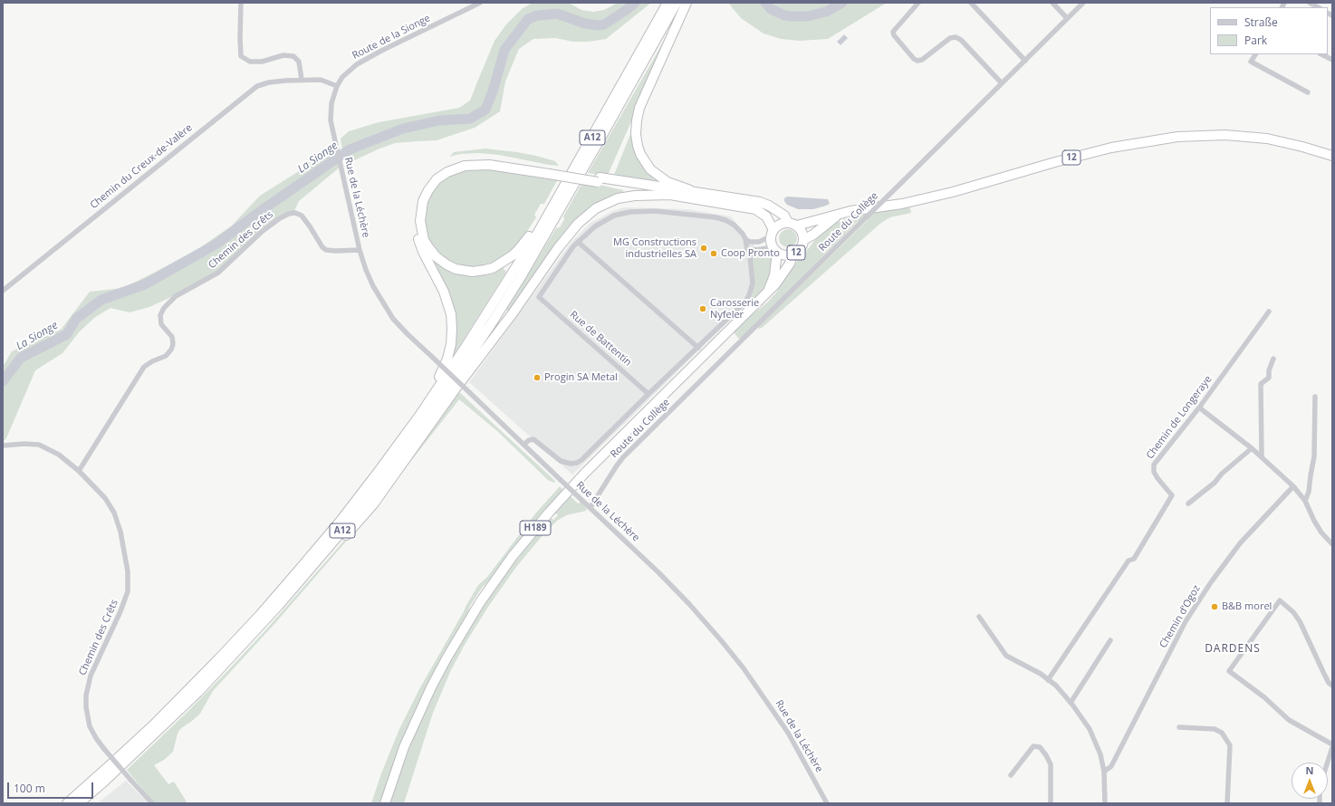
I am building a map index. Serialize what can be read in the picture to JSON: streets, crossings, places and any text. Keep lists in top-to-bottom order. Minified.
{"streets":{"highway":["A12","12","H189"],"street":["Route de la Sionge","Chemin du Creux-de-Valère","Rue de la Léchère","Route du Collège","Chemin des Crêts","Rue de Battentin","Chemin de Longeraye","Chemin d'Ogoz"]},"crossings":[["Route de la Sionge","Chemin du Creux-de-Valère"],["Route de la Sionge","Rue de la Léchère"],["12","H189"],["Chemin du Creux-de-Valère","Rue de la Léchère"],["Rue de la Léchère","Route du Collège"],["Rue de la Léchère","Chemin des Crêts"]],"districts":["DARDENS"],"water":["La Sionge"],"places":["MG Constructions industrielles SA","Coop Pronto","Carosserie Nyfeler","Progin SA Metal","B&B morel"],"legend":["Straße","Park"],"scale_bar":"100 m","north":"top"}
